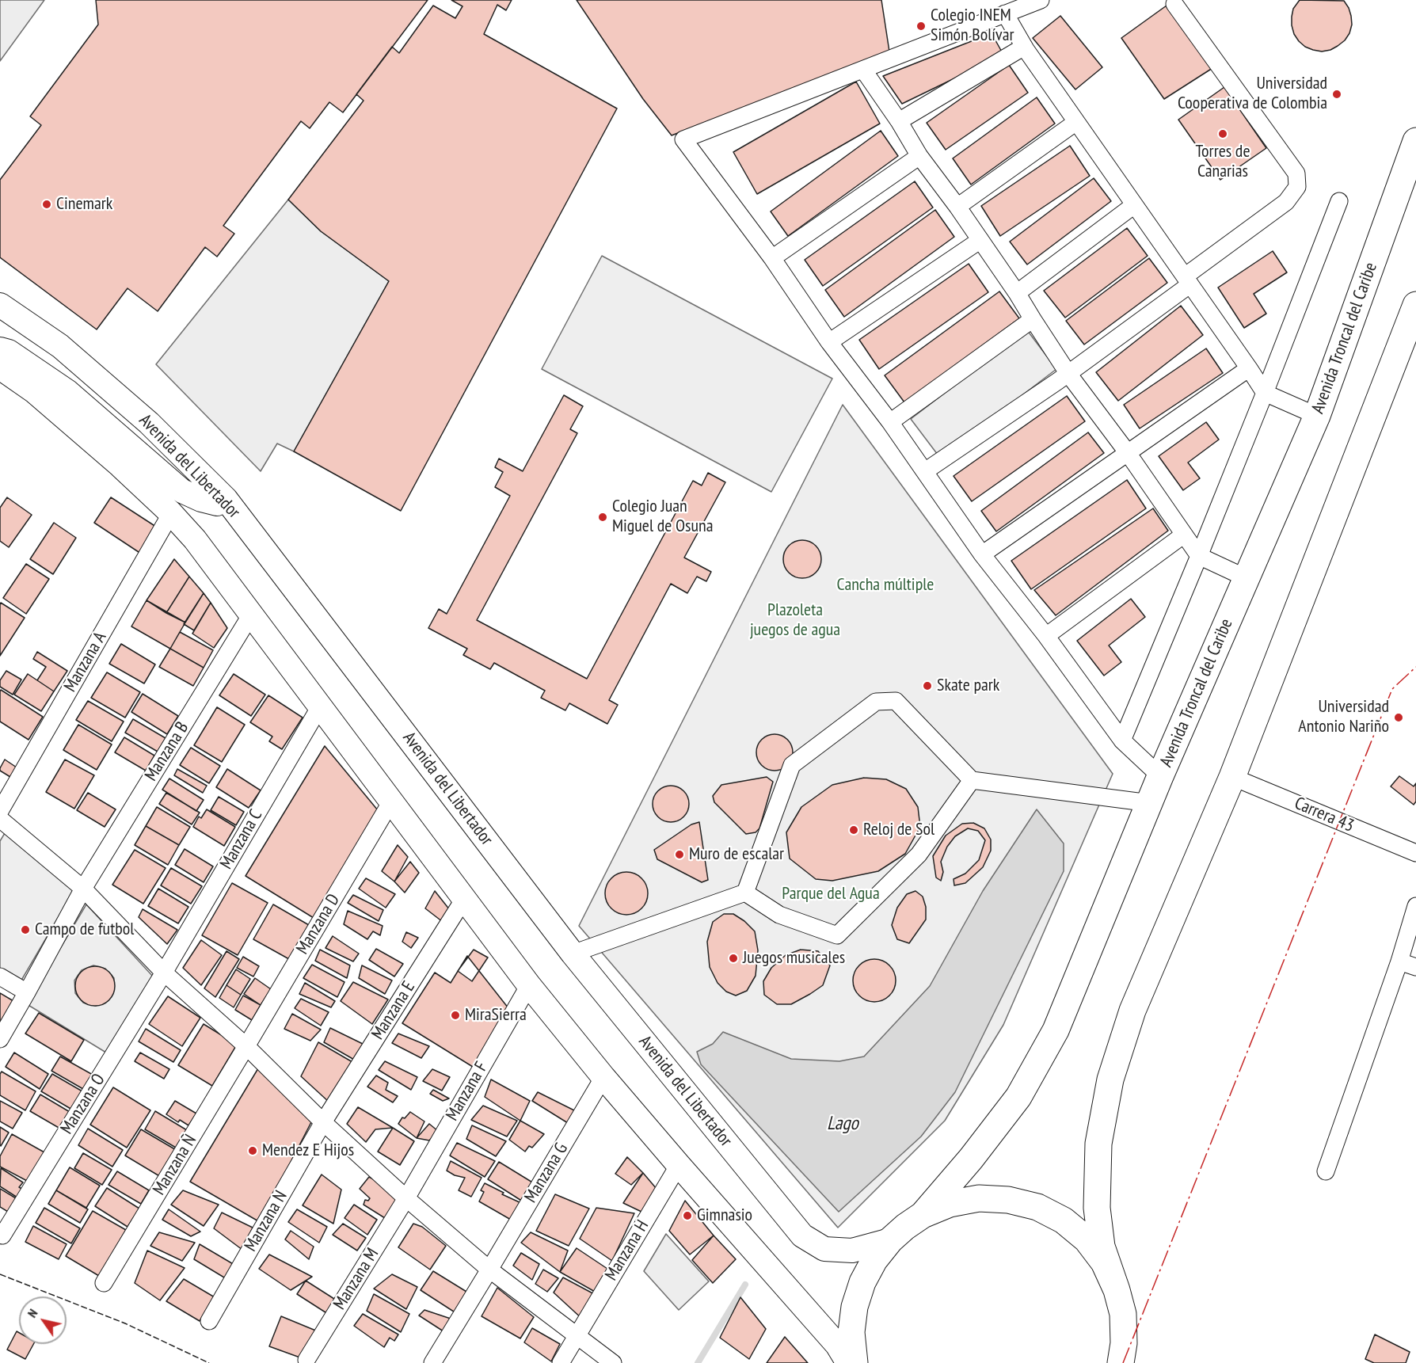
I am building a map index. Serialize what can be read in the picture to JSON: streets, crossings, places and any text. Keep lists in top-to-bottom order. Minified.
{"streets":{"highway":["Avenida Troncal del Caribe"],"main road":["Avenida del Libertador"],"street":["Manzana A","Manzana B","Carrera 43","Manzana C","Manzana D","Manzana E","Manzana F","Manzana O","Manzana Ñ","Manzana G","Manzana N","Manzana H","Manzana M"]},"crossings":[["Manzana C","Manzana O"],["Manzana D","Manzana Ñ"],["Manzana E","Manzana N"],["Manzana F","Manzana M"]],"water":["Lago"],"parks":["Cancha múltiple","Plazoleta juegos de agua","Parque del Agua"],"places":["Colegio INEM Simón Bolívar","Universidad Cooperativa de Colombia","Torres de Canarias","Cinemark","Colegio Juan Miguel de Osuna","Skate park","Universidad Antonio Nariño","Reloj de Sol","Muro de escalar","Campo de futbol","Juegos musicales","MiraSierra","Mendez E Hijos","Gimnasio"],"north":"top left"}
